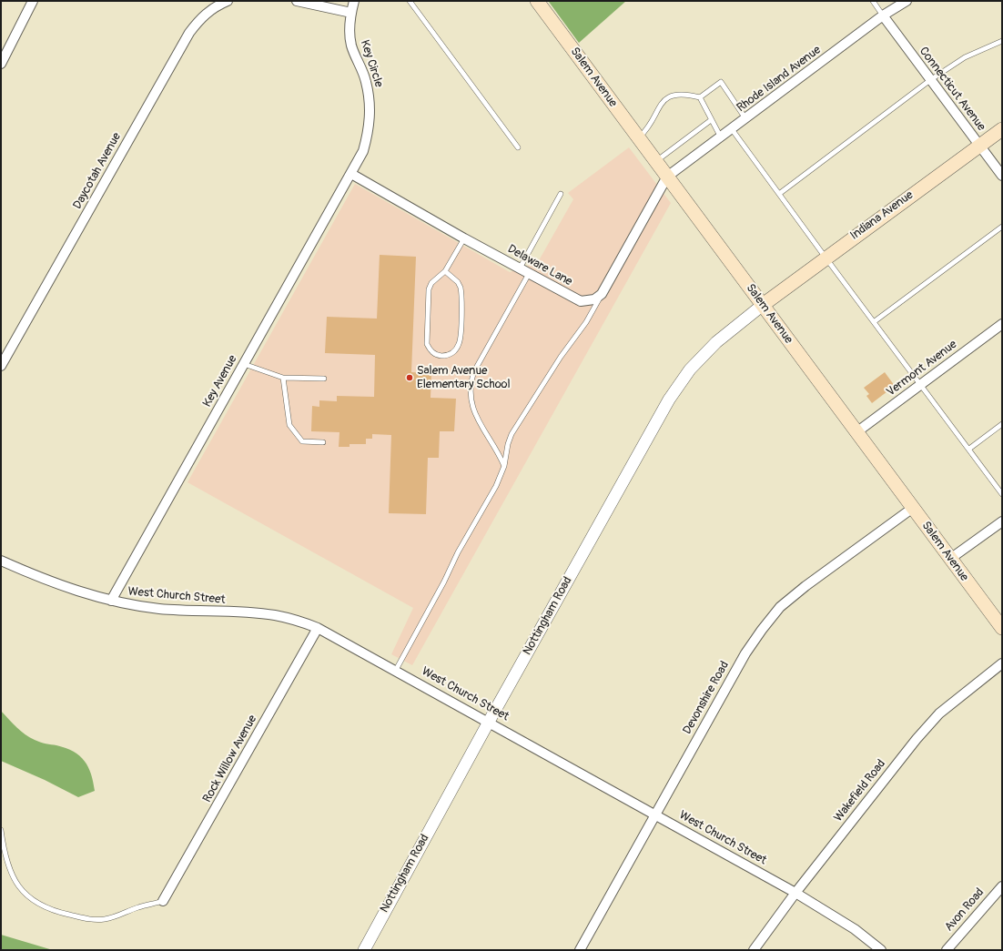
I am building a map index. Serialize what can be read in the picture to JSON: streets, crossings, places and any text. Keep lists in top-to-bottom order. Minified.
{"streets":{"main road":["Salem Avenue","Indiana Avenue"],"street":["Key Circle","Rhode Island Avenue","Connecticut Avenue","Daycotah Avenue","Delaware Lane","Vermont Avenue","Key Avenue","West Church Street","Nottingham Road","Devonshire Road","Rock Willow Avenue","Wakefield Road","Avon Road"]},"crossings":[["Key Circle","Delaware Lane"],["Key Circle","Key Avenue"],["Salem Avenue","Rhode Island Avenue"],["Salem Avenue","Indiana Avenue"],["Salem Avenue","Vermont Avenue"],["Salem Avenue","Nottingham Road"],["Salem Avenue","Devonshire Road"],["Rhode Island Avenue","Connecticut Avenue"],["Connecticut Avenue","Indiana Avenue"],["Indiana Avenue","Nottingham Road"],["Delaware Lane","Key Avenue"],["Key Avenue","West Church Street"],["West Church Street","Nottingham Road"],["West Church Street","Devonshire Road"],["West Church Street","Rock Willow Avenue"],["West Church Street","Wakefield Road"]],"places":["Salem Avenue Elementary School"]}
